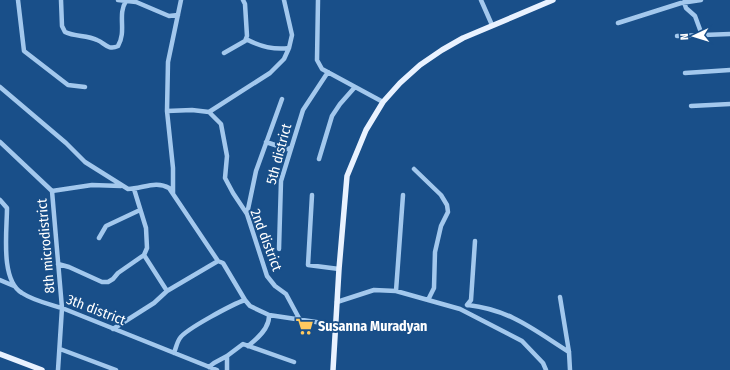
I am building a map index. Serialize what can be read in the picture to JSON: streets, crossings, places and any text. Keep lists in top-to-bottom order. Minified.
{"streets":{"street":["5th district","2nd district","8th microdistrict","3th district"]},"crossings":[["8th microdistrict","3th district"]],"places":{"supermarket":["Susanna Muradyan"]},"north":"left"}
